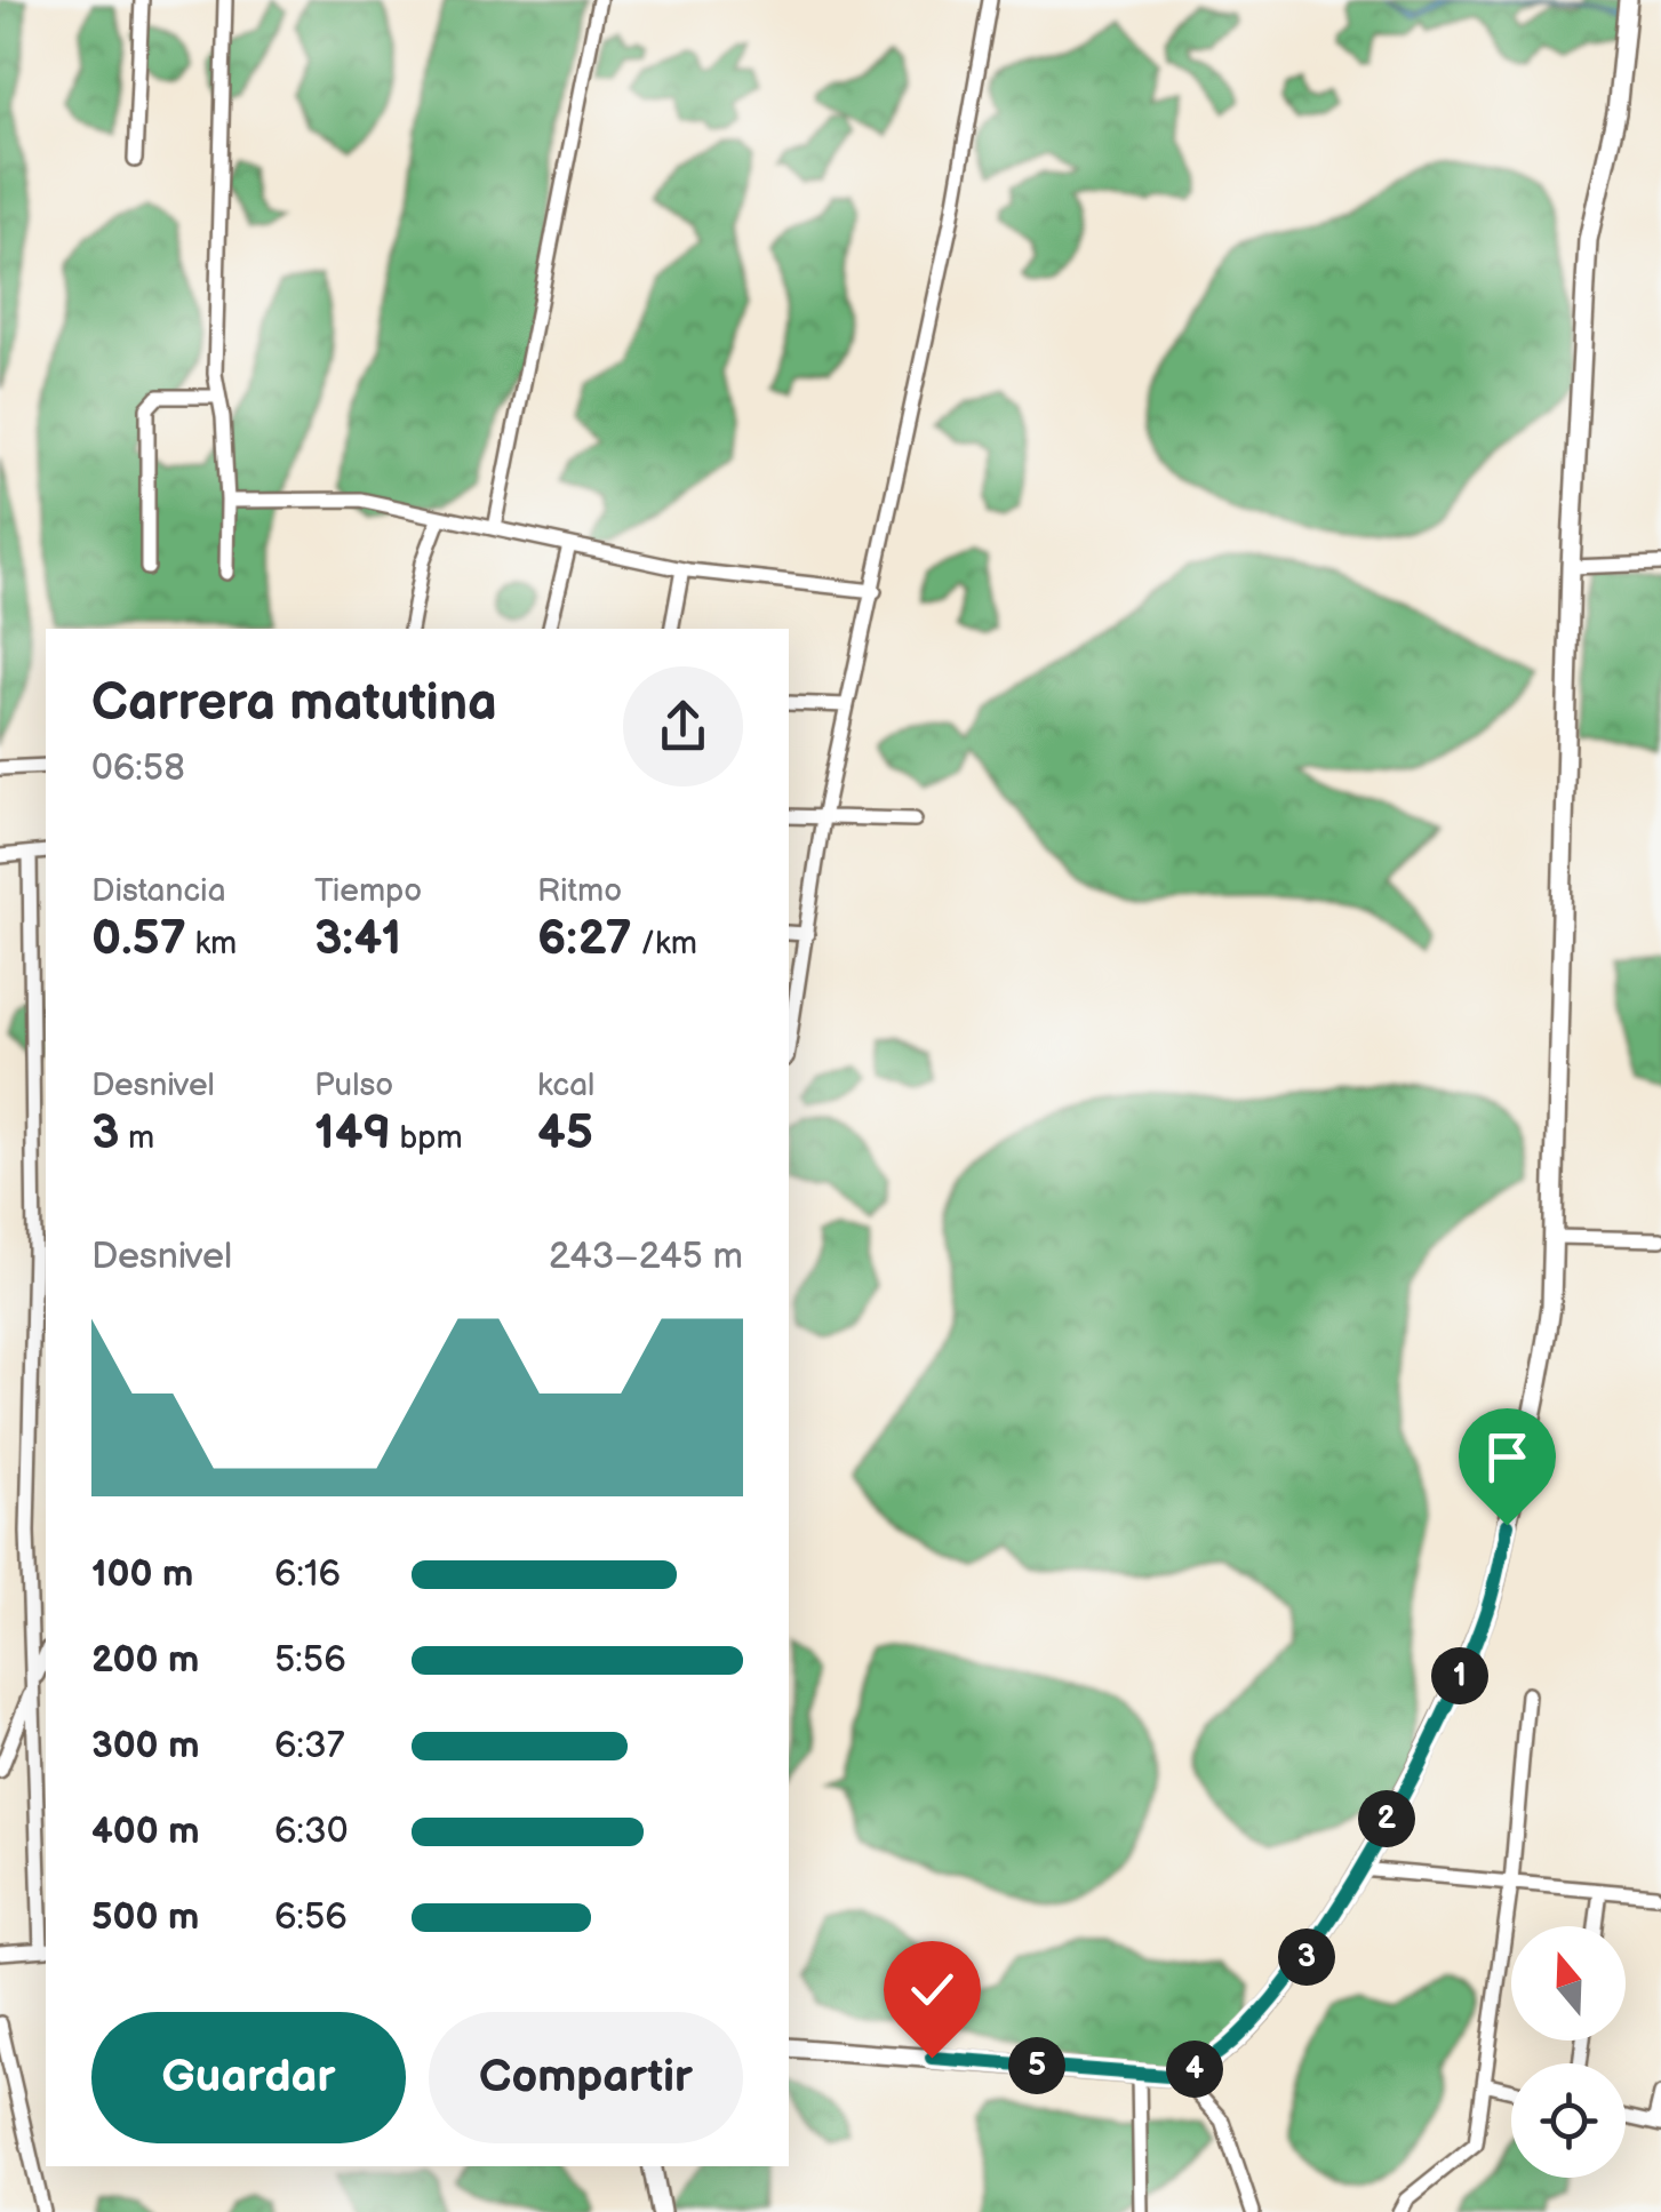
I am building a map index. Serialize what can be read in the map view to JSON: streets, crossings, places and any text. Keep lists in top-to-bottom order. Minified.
{"north":"top","page":{"heading":["Carrera matutina","06:58"],"stats":[["Distancia","0.57 km"],["Tiempo","3:41"],["Ritmo","6:27 /km"],["Desnivel","3 m"],["Pulso","149 bpm"],["kcal","45"]],"chart":["Desnivel","243–245 m"],"list":[{"name":"100 m","note":"6:16"},{"name":"200 m","note":"5:56"},{"name":"300 m","note":"6:37"},{"name":"400 m","note":"6:30"},{"name":"500 m","note":"6:56"}],"pins":["1","2","3","5","4"],"buttons":["Guardar","Compartir"]}}
